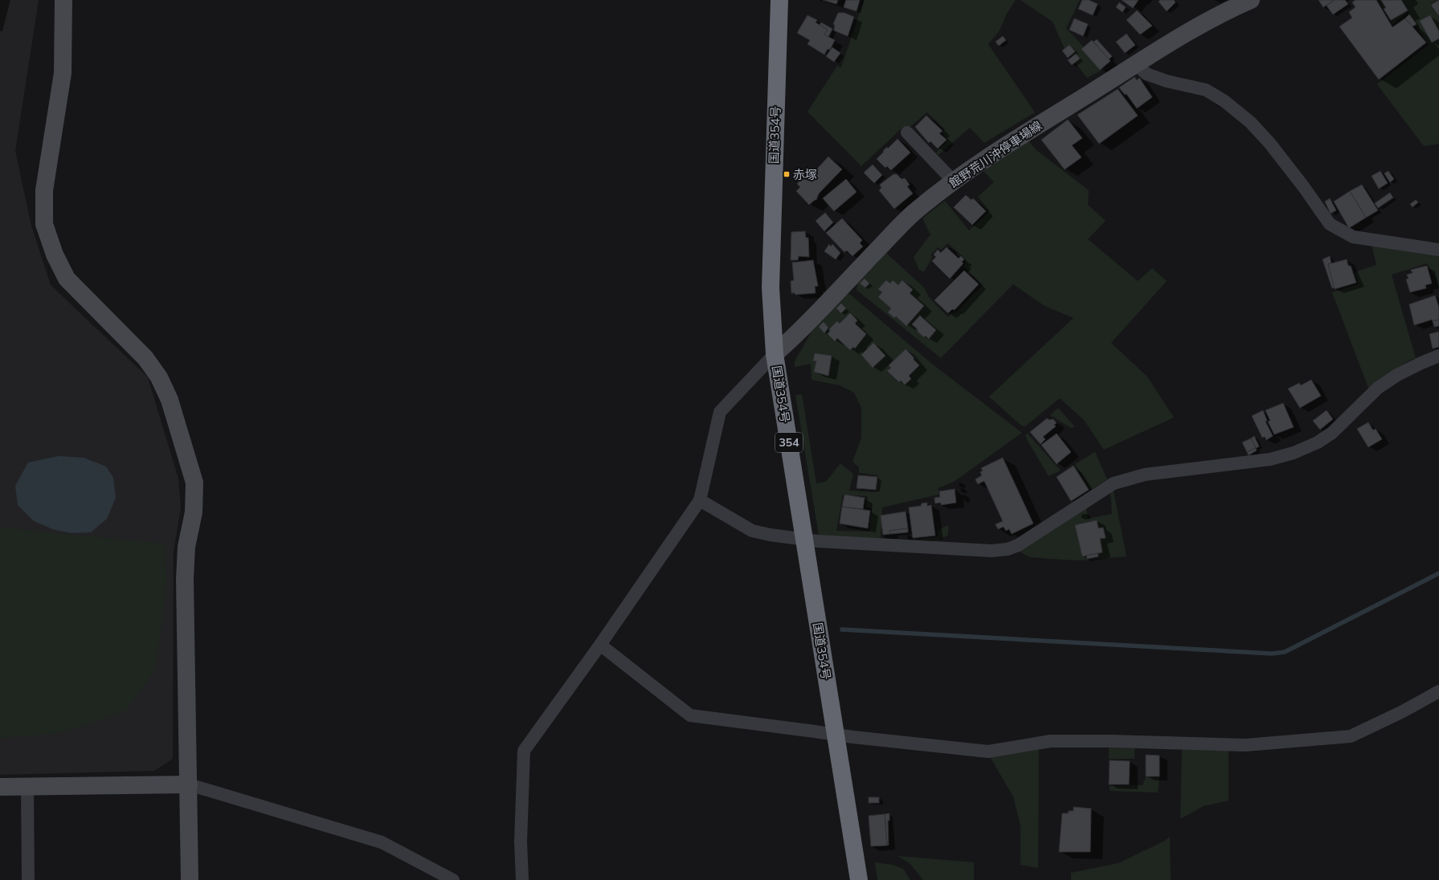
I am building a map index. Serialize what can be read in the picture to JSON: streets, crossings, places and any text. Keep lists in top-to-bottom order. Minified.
{"streets":{"highway":["国道354号","354"],"street":["館野荒川沖停車場線"]},"crossings":[["国道354号","館野荒川沖停車場線"]],"places":{"transit":["赤塚"]}}
